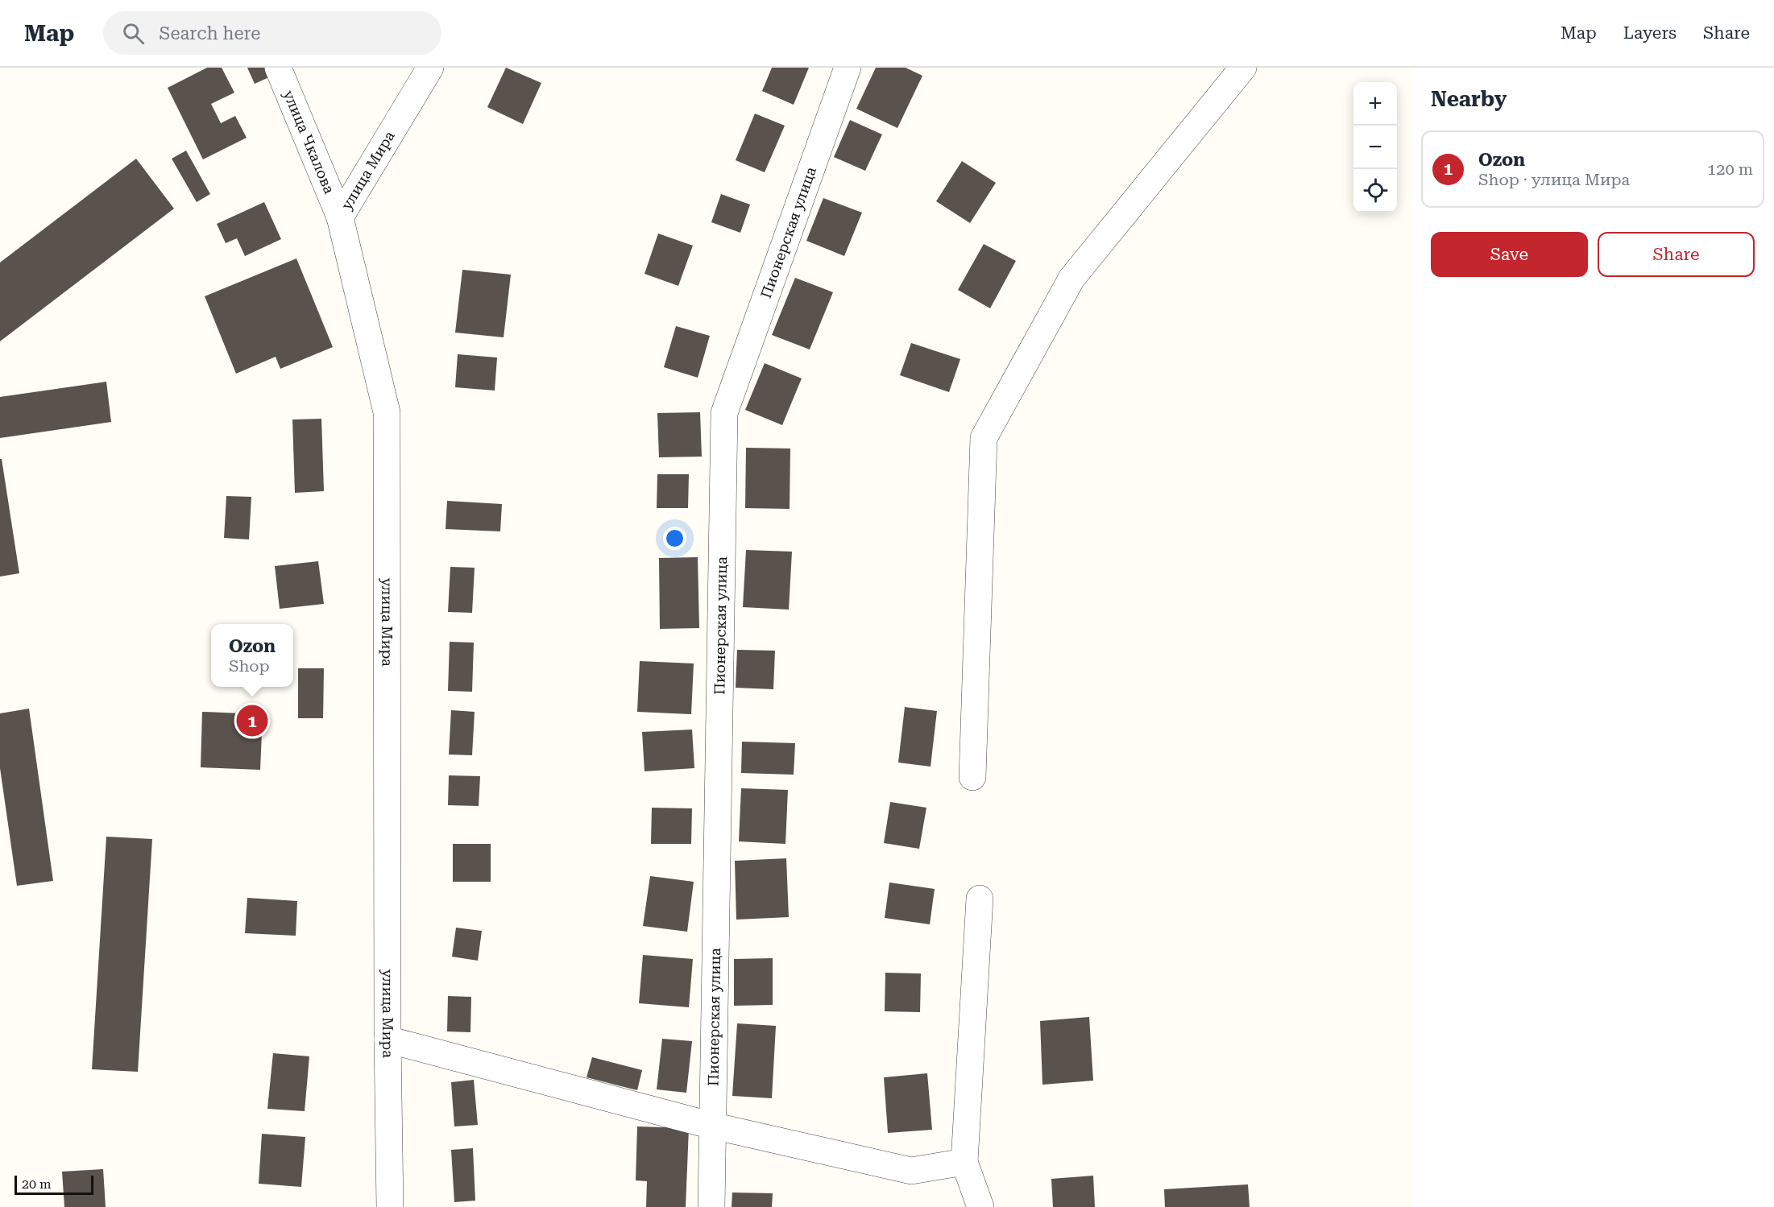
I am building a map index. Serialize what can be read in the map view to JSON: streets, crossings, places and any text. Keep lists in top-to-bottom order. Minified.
{"streets":{"street":["улица Чкалова","улица Мира","Пионерская улица"]},"crossings":[["улица Чкалова","улица Мира"]],"scale_bar":"20 m","page":{"header":"Map","search":"Search here","nav":["Map","Layers","Share"],"heading":"Nearby","map_buttons":["+","−"],"list":[{"mark":"1","name":"Ozon","note":"Shop · улица Мира","value":"120 m"}],"buttons":["Save","Share"],"popup":["Ozon","Shop"],"pins":"1","scale":"20 m"}}
